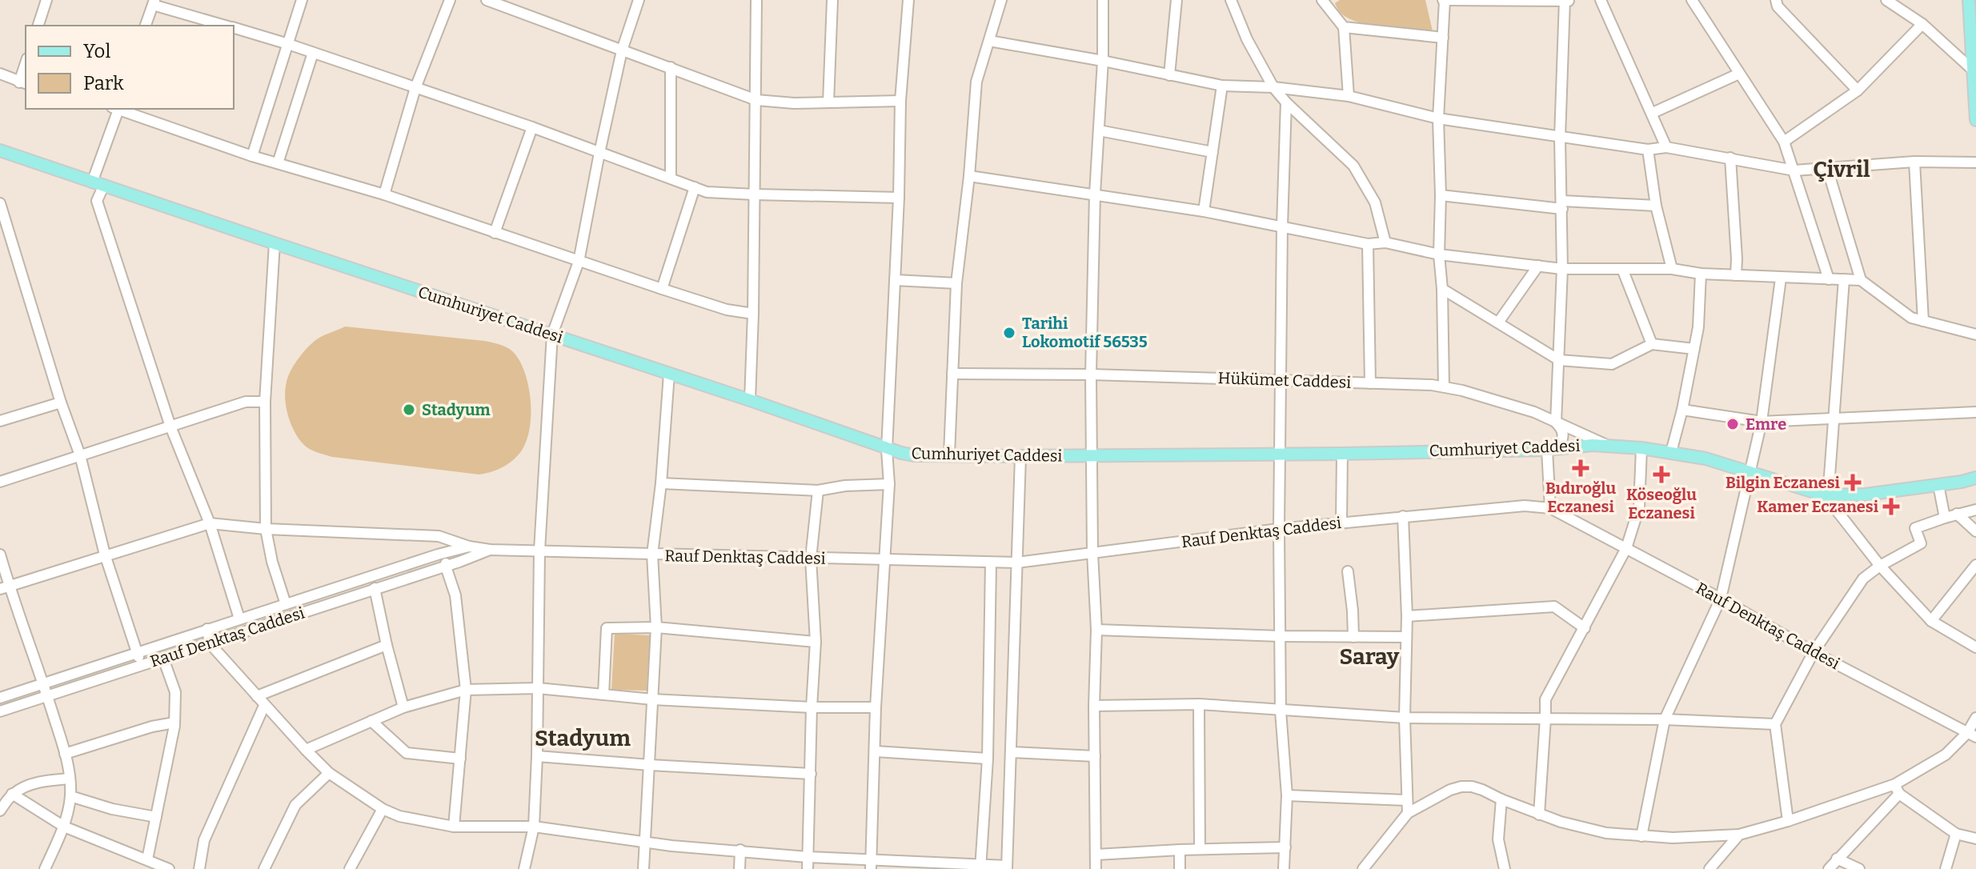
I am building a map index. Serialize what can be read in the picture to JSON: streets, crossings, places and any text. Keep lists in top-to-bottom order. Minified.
{"streets":{"main road":["Cumhuriyet Caddesi"],"street":["Hükümet Caddesi","Rauf Denktaş Caddesi"]},"crossings":[["Cumhuriyet Caddesi","Hükümet Caddesi"]],"districts":["Çivril","Saray","Stadyum"],"places":{"other":["Tarihi Lokomotif 56535","Stadyum","Emre"],"health":["Bıdıroğlu Eczanesi","Köseoğlu Eczanesi","Bilgin Eczanesi","Kamer Eczanesi"]},"legend":["Yol","Park"]}
